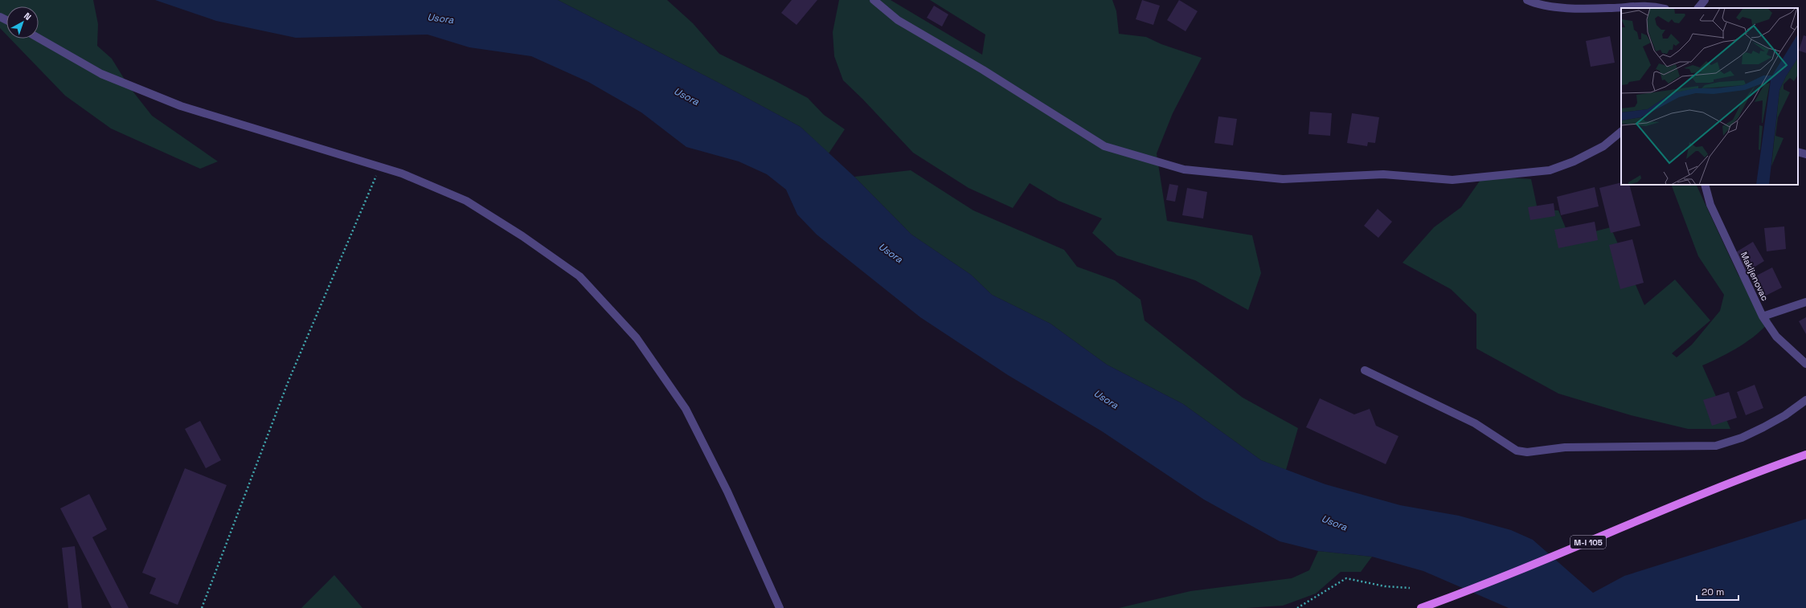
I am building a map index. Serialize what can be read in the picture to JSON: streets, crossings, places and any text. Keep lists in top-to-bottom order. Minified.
{"streets":{"main road":["M-I 105"],"street":["Makljenovac"]},"water":["Usora"],"scale_bar":"20 m","north":"top right"}
